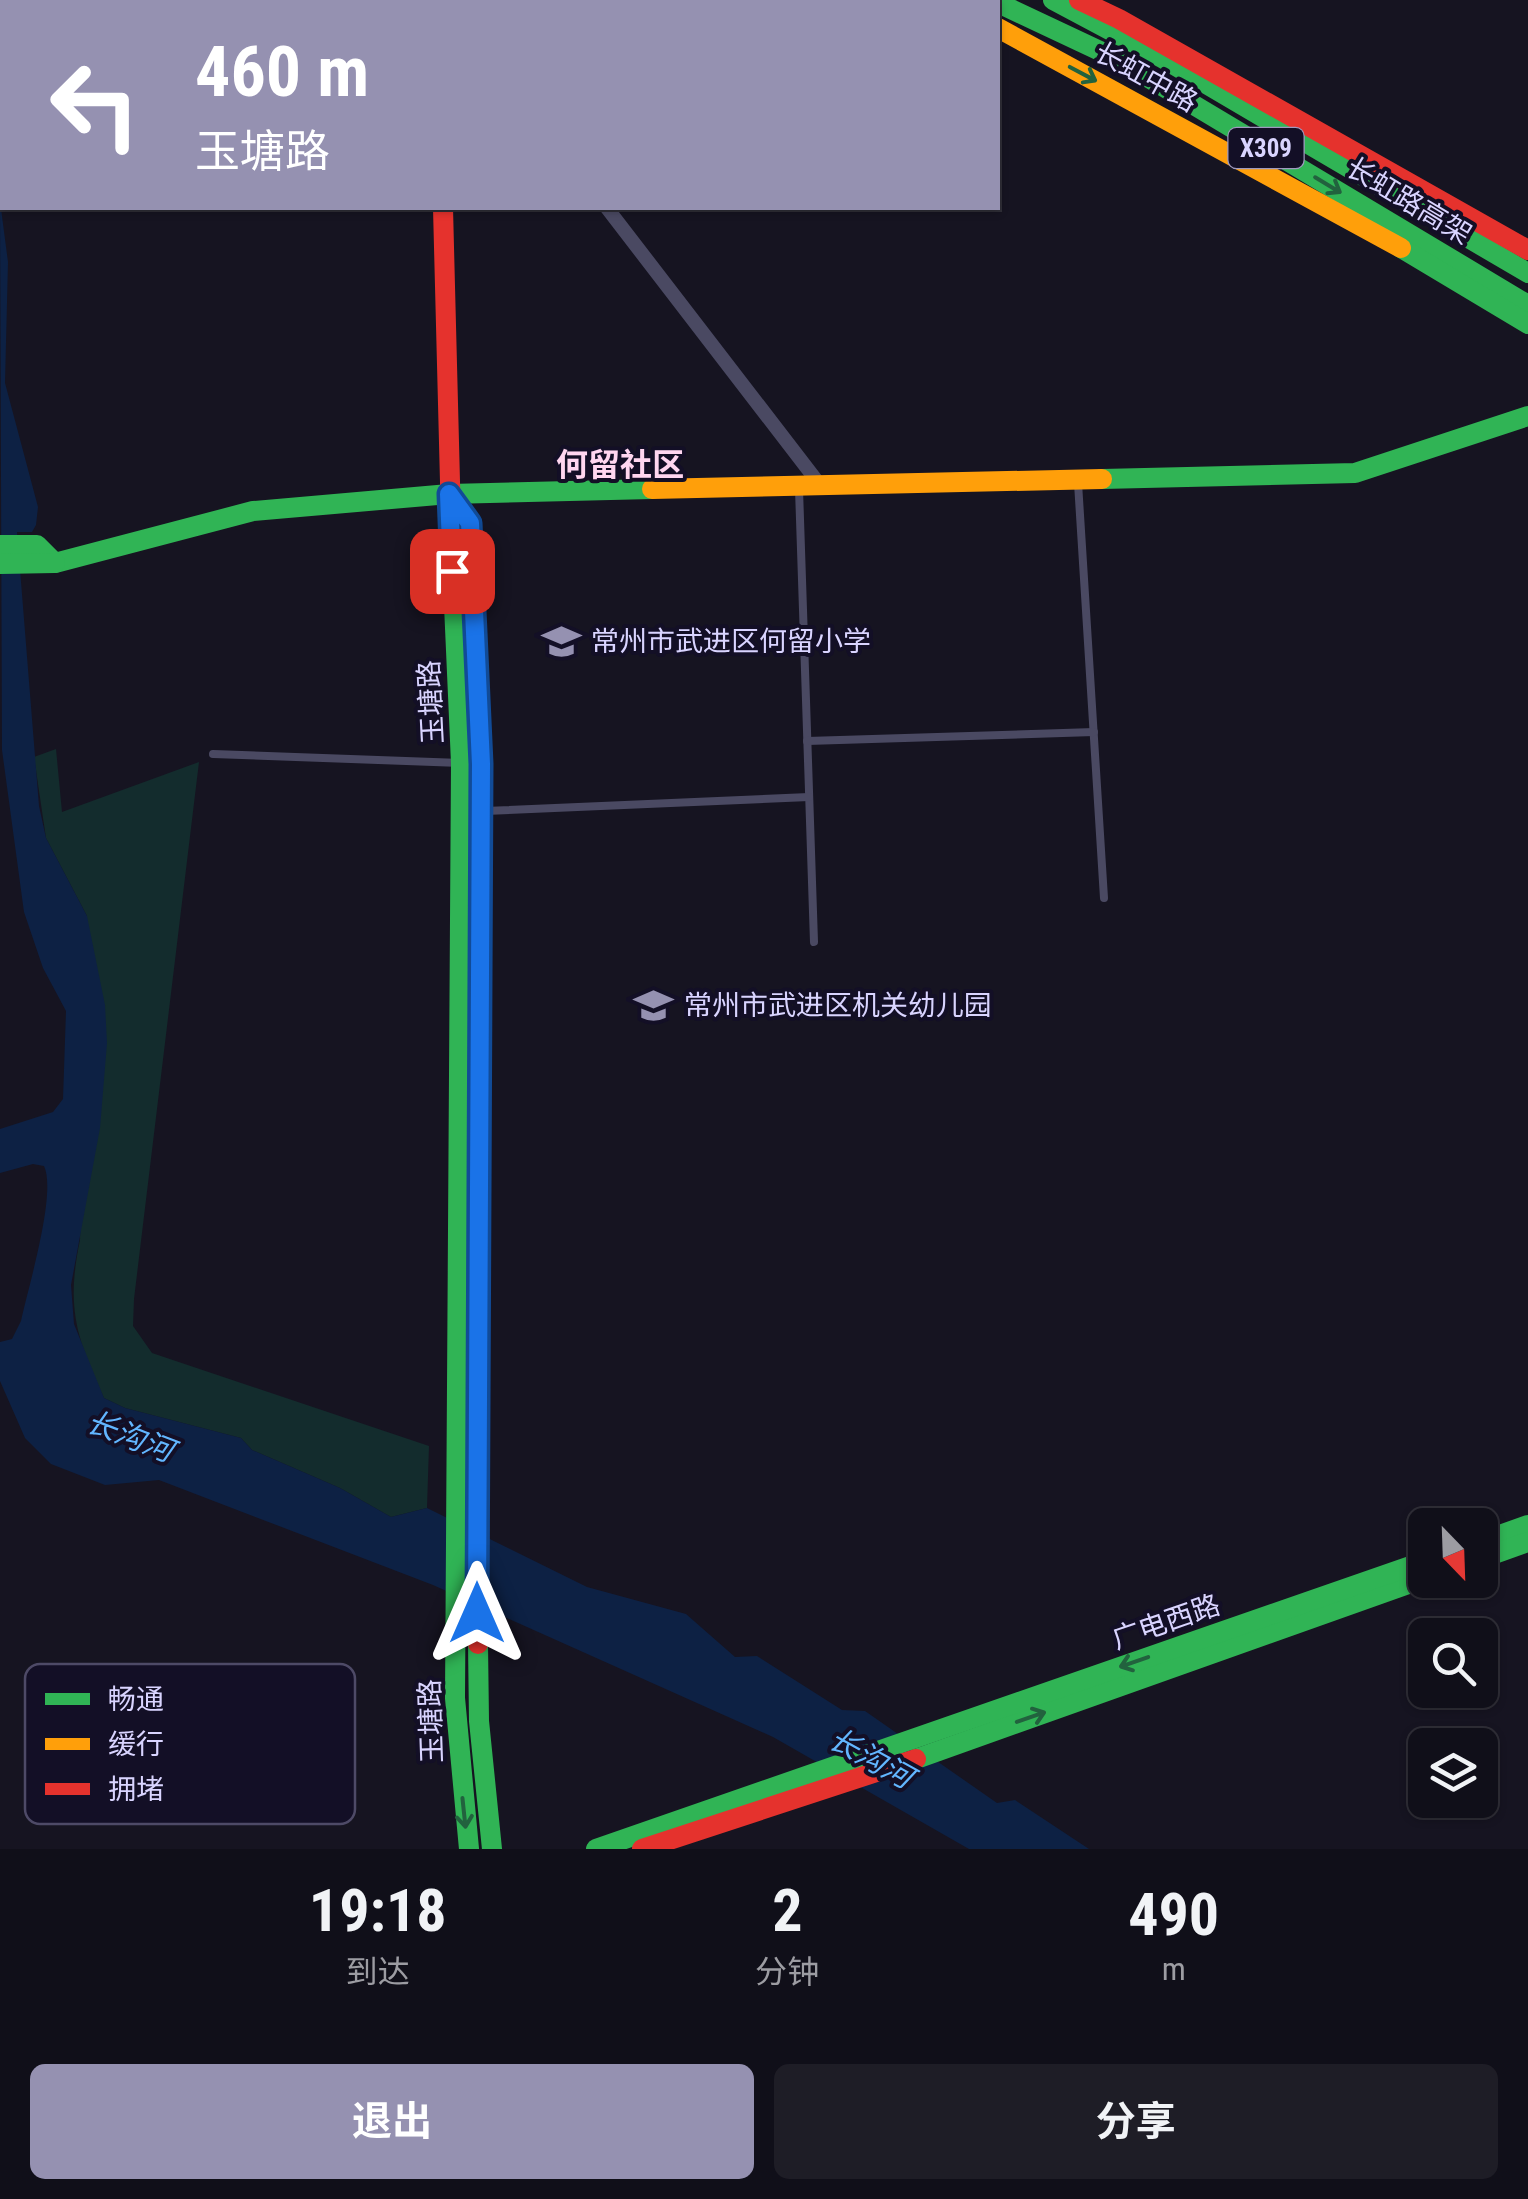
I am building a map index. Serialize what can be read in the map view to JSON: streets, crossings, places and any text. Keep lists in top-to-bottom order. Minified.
{"streets":{"main road":["长虹中路","X309","长虹路高架","玉塘路","广电西路"]},"districts":["何留社区"],"water":["长沟河"],"places":{"school or university":["常州市武进区何留小学","常州市武进区机关幼儿园"]},"legend":["畅通","缓行","拥堵"],"north":"bottom right","page":{"turn":["460 m","玉塘路"],"eta":["19:18","到达","2","分钟","490","m"],"buttons":["退出","分享"]}}
